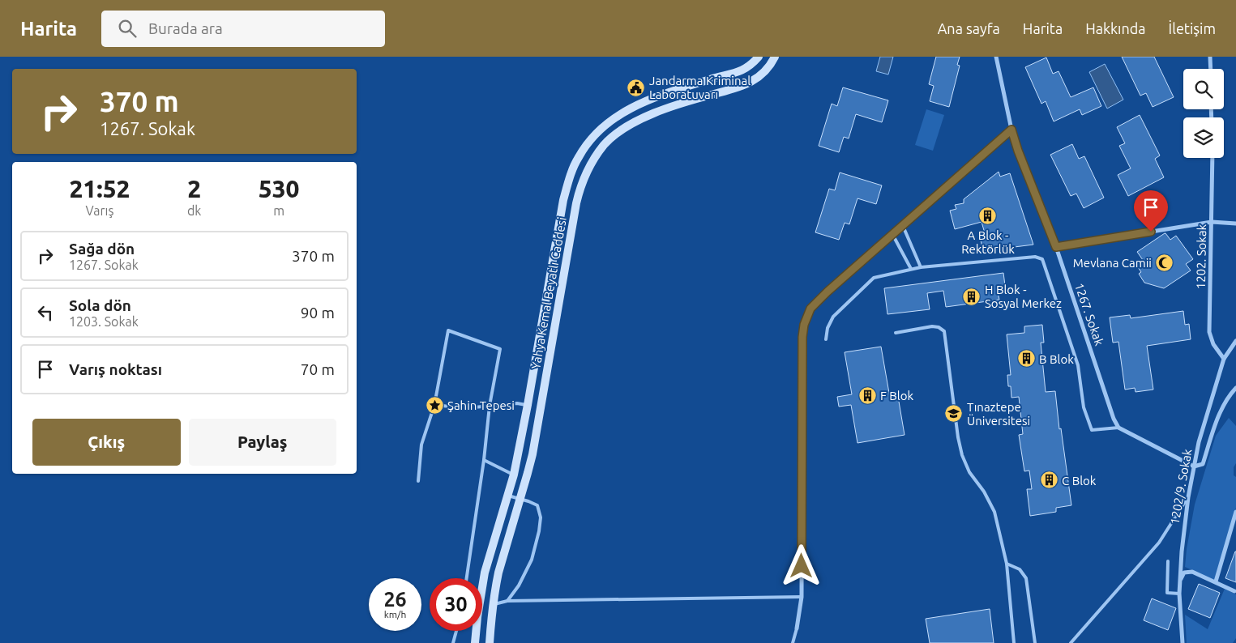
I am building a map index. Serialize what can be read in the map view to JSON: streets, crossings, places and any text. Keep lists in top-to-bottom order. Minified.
{"streets":{"main road":["Yahya Kemal Beyatlı Caddesi"],"street":["1202. Sokak","1267. Sokak","1202/9. Sokak"]},"crossings":[["1202. Sokak","1202/9. Sokak"]],"places":{"public building":["Jandarma Kriminal Laboratuvarı"],"building":["A Blok - Rektörlük","H Blok - Sosyal Merkez","B Blok","F Blok","C Blok"],"mosque":["Mevlana Camii"],"place":["Şahin Tepesi"],"school or university":["Tınaztepe Üniversitesi"]},"page":{"header":"Harita","search":"Burada ara","nav":["Ana sayfa","Harita","Hakkında","İletişim"],"turn":["370 m","1267. Sokak"],"eta":["21:52","Varış","2","dk","530","m"],"list":[{"name":"Sağa dön","note":"1267. Sokak","value":"370 m"},{"name":"Sola dön","note":"1203. Sokak","value":"90 m"},{"name":"Varış noktası","value":"70 m"}],"buttons":["Çıkış","Paylaş"],"speed":"26 km/h","limit":"30"}}
